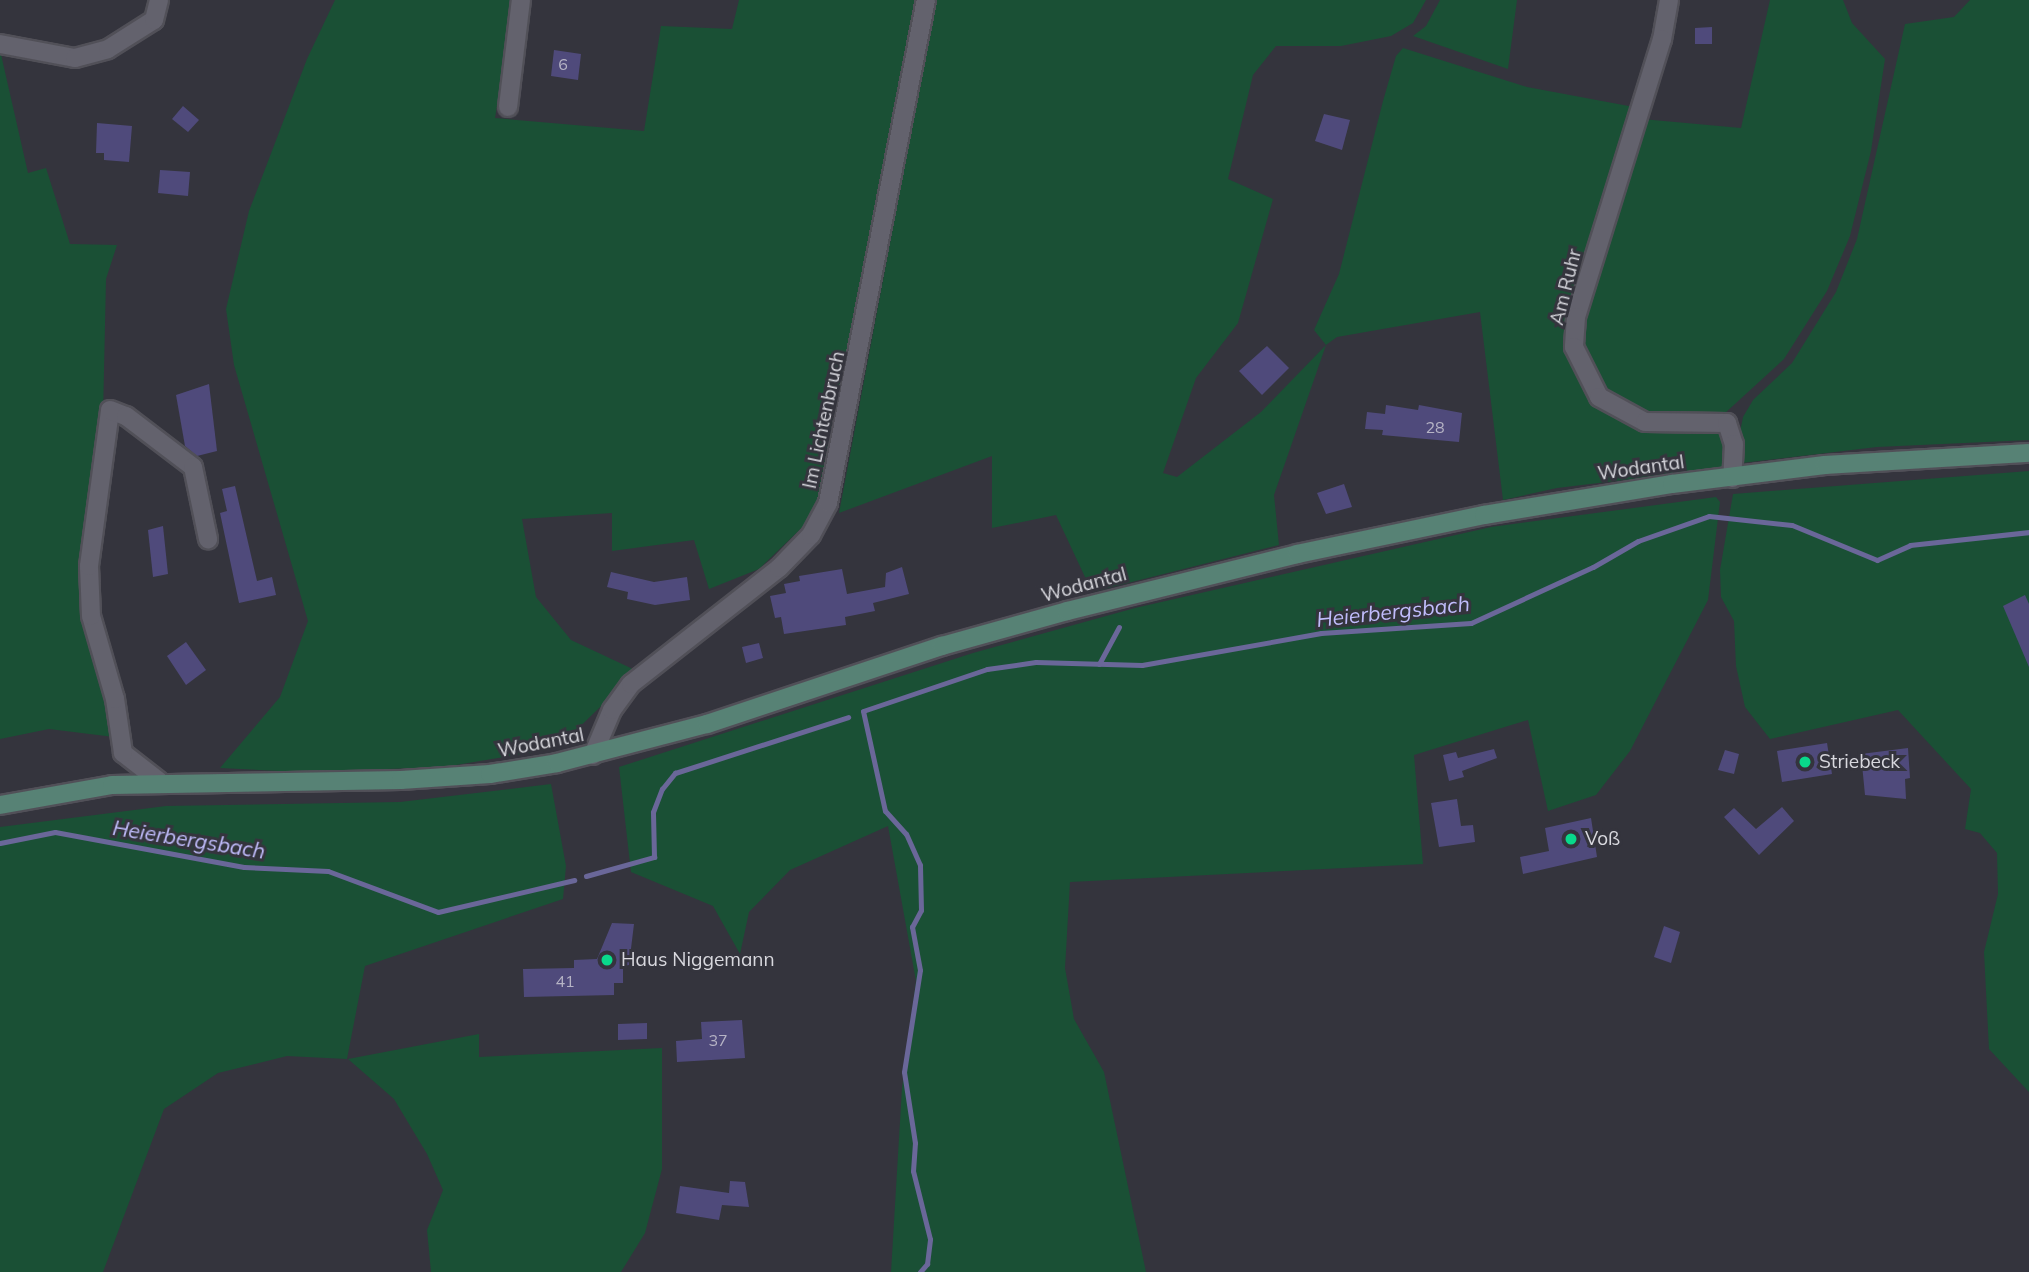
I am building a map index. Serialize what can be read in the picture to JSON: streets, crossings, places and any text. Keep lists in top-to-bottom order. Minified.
{"streets":{"main road":["Wodantal"],"street":["Am Ruhr","Im Lichtenbruch"]},"crossings":[["Am Ruhr","Wodantal"],["Im Lichtenbruch","Wodantal"]],"water":["Heierbergsbach"],"places":["Striebeck","Voß","Haus Niggemann"],"house_numbers":["6","28","41","37"]}
